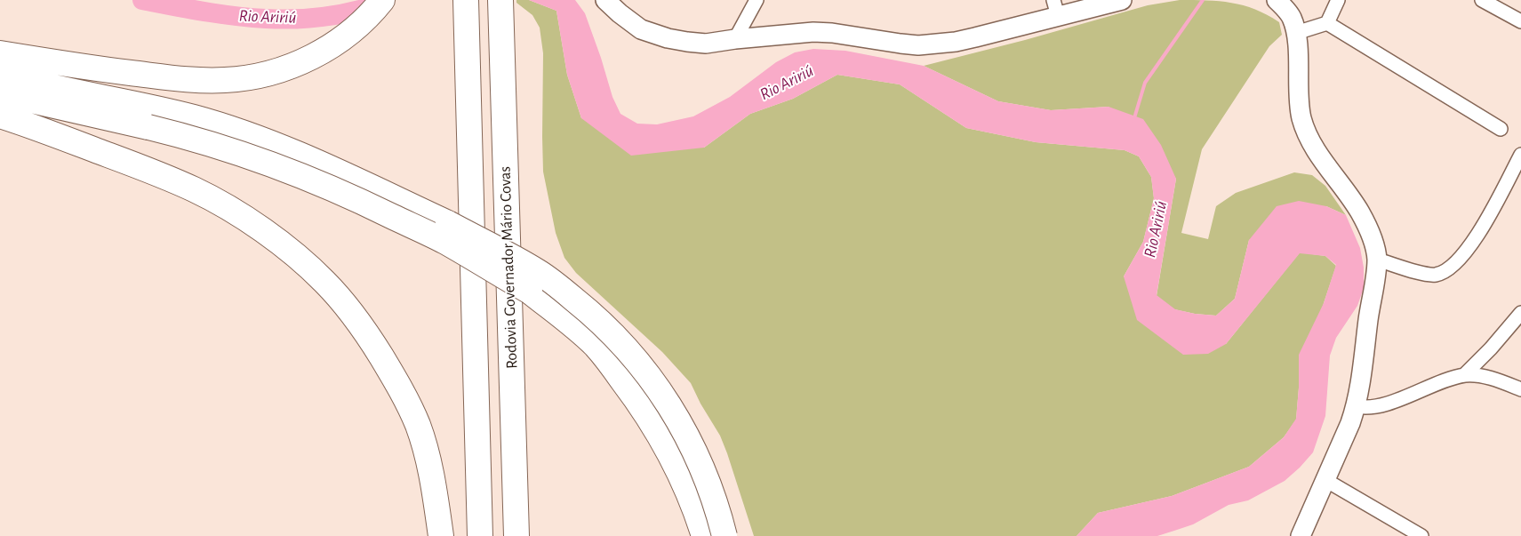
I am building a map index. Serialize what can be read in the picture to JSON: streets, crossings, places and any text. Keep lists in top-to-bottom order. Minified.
{"streets":{"highway":["Rodovia Governador Mário Covas"]},"water":["Rio Aririú"]}
